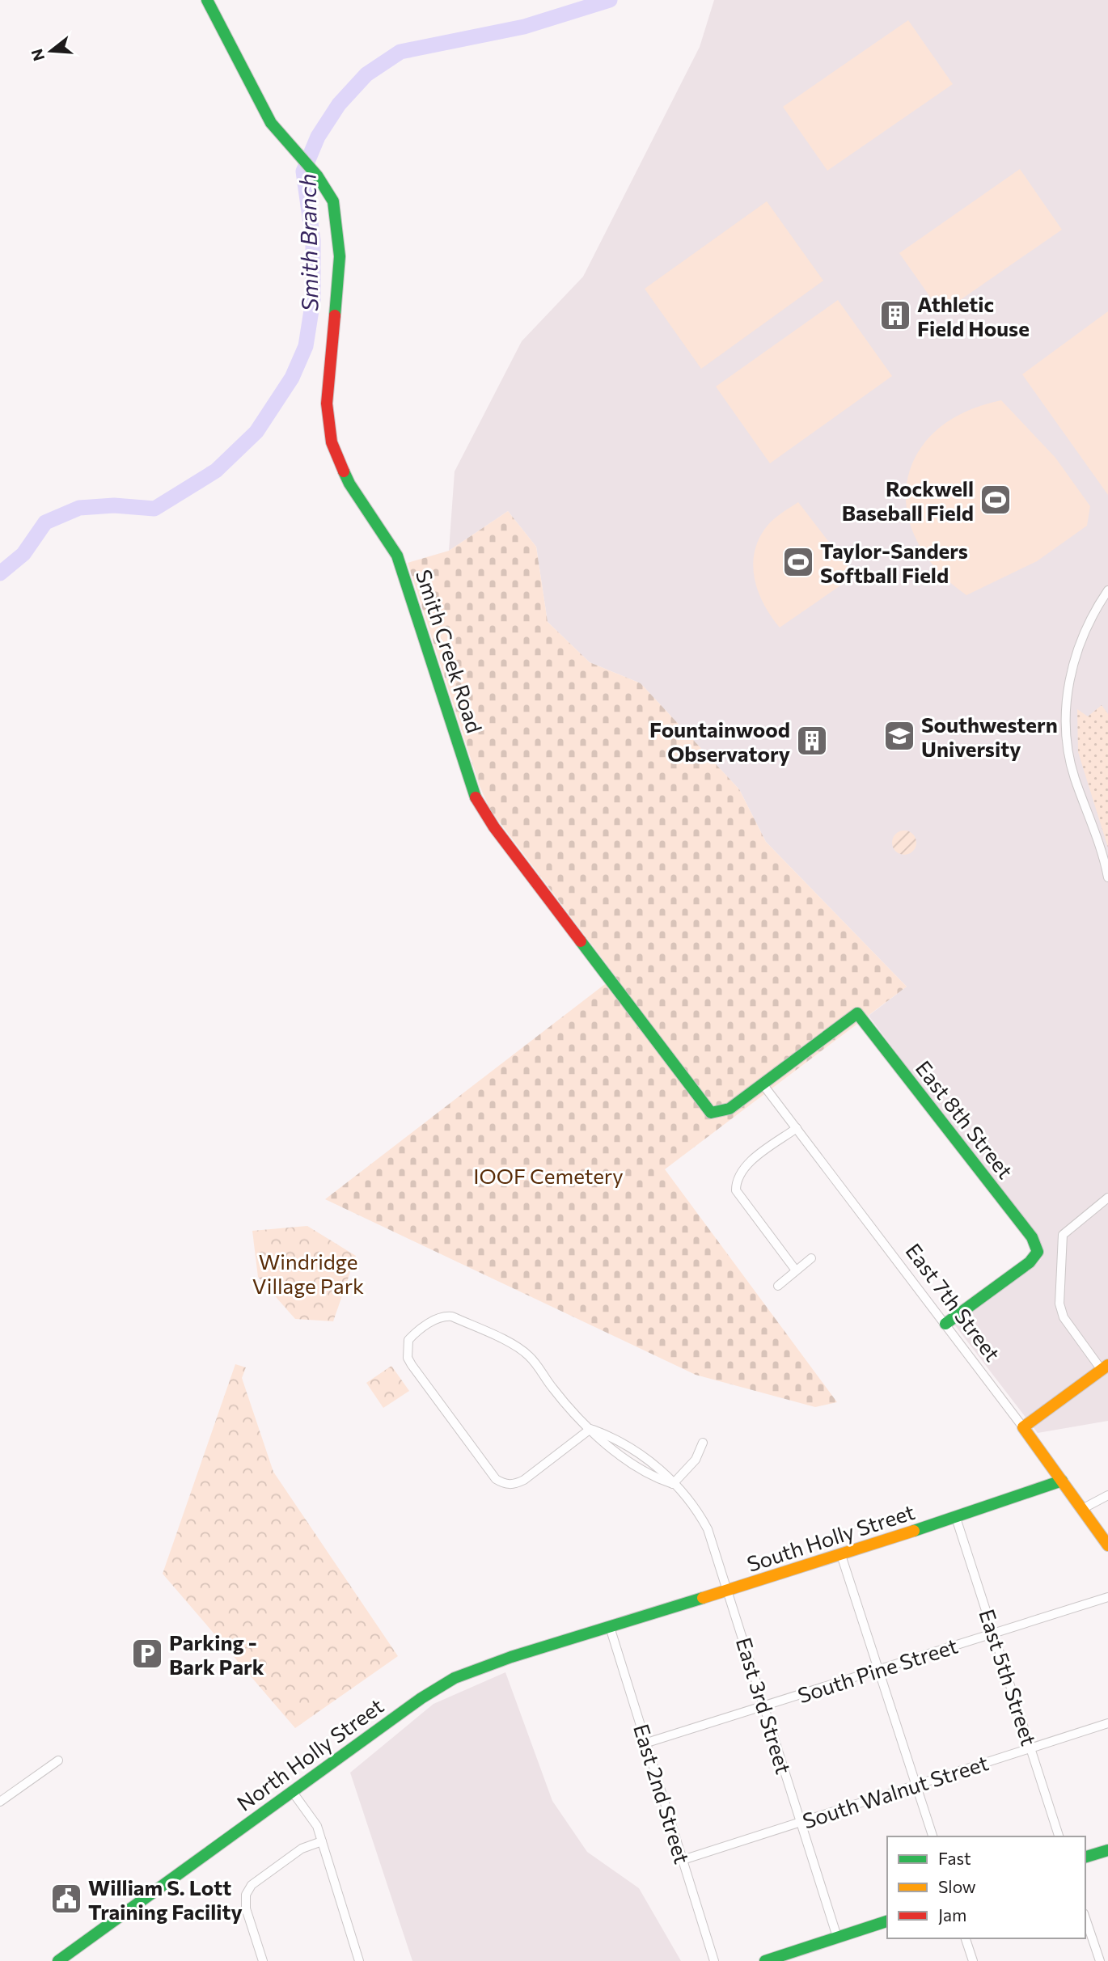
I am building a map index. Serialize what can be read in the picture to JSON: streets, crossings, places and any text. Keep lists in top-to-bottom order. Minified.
{"streets":{"street":["Smith Creek Road","East 8th Street","East 7th Street","South Holly Street","South Pine Street","East 5th Street","East 3rd Street","North Holly Street","South Walnut Street","East 2nd Street"]},"crossings":[["Smith Creek Road","East 8th Street"],["Smith Creek Road","East 7th Street"],["East 8th Street","East 7th Street"],["East 7th Street","South Holly Street"],["South Holly Street","East 5th Street"],["South Holly Street","East 3rd Street"],["South Holly Street","North Holly Street"],["South Holly Street","East 2nd Street"],["South Pine Street","East 5th Street"],["South Pine Street","East 3rd Street"],["South Pine Street","East 2nd Street"],["East 5th Street","South Walnut Street"],["East 3rd Street","South Walnut Street"],["North Holly Street","East 2nd Street"],["South Walnut Street","East 2nd Street"]],"water":["Smith Branch"],"parks":["IOOF Cemetery","Windridge Village Park"],"places":{"building":["Athletic Field House","Fountainwood Observatory"],"sports":["Rockwell Baseball Field","Taylor-Sanders Softball Field"],"school or university":["Southwestern University"],"parking":["Parking - Bark Park"],"public building":["William S. Lott Training Facility"]},"legend":["Fast","Slow","Jam"],"north":"left"}
